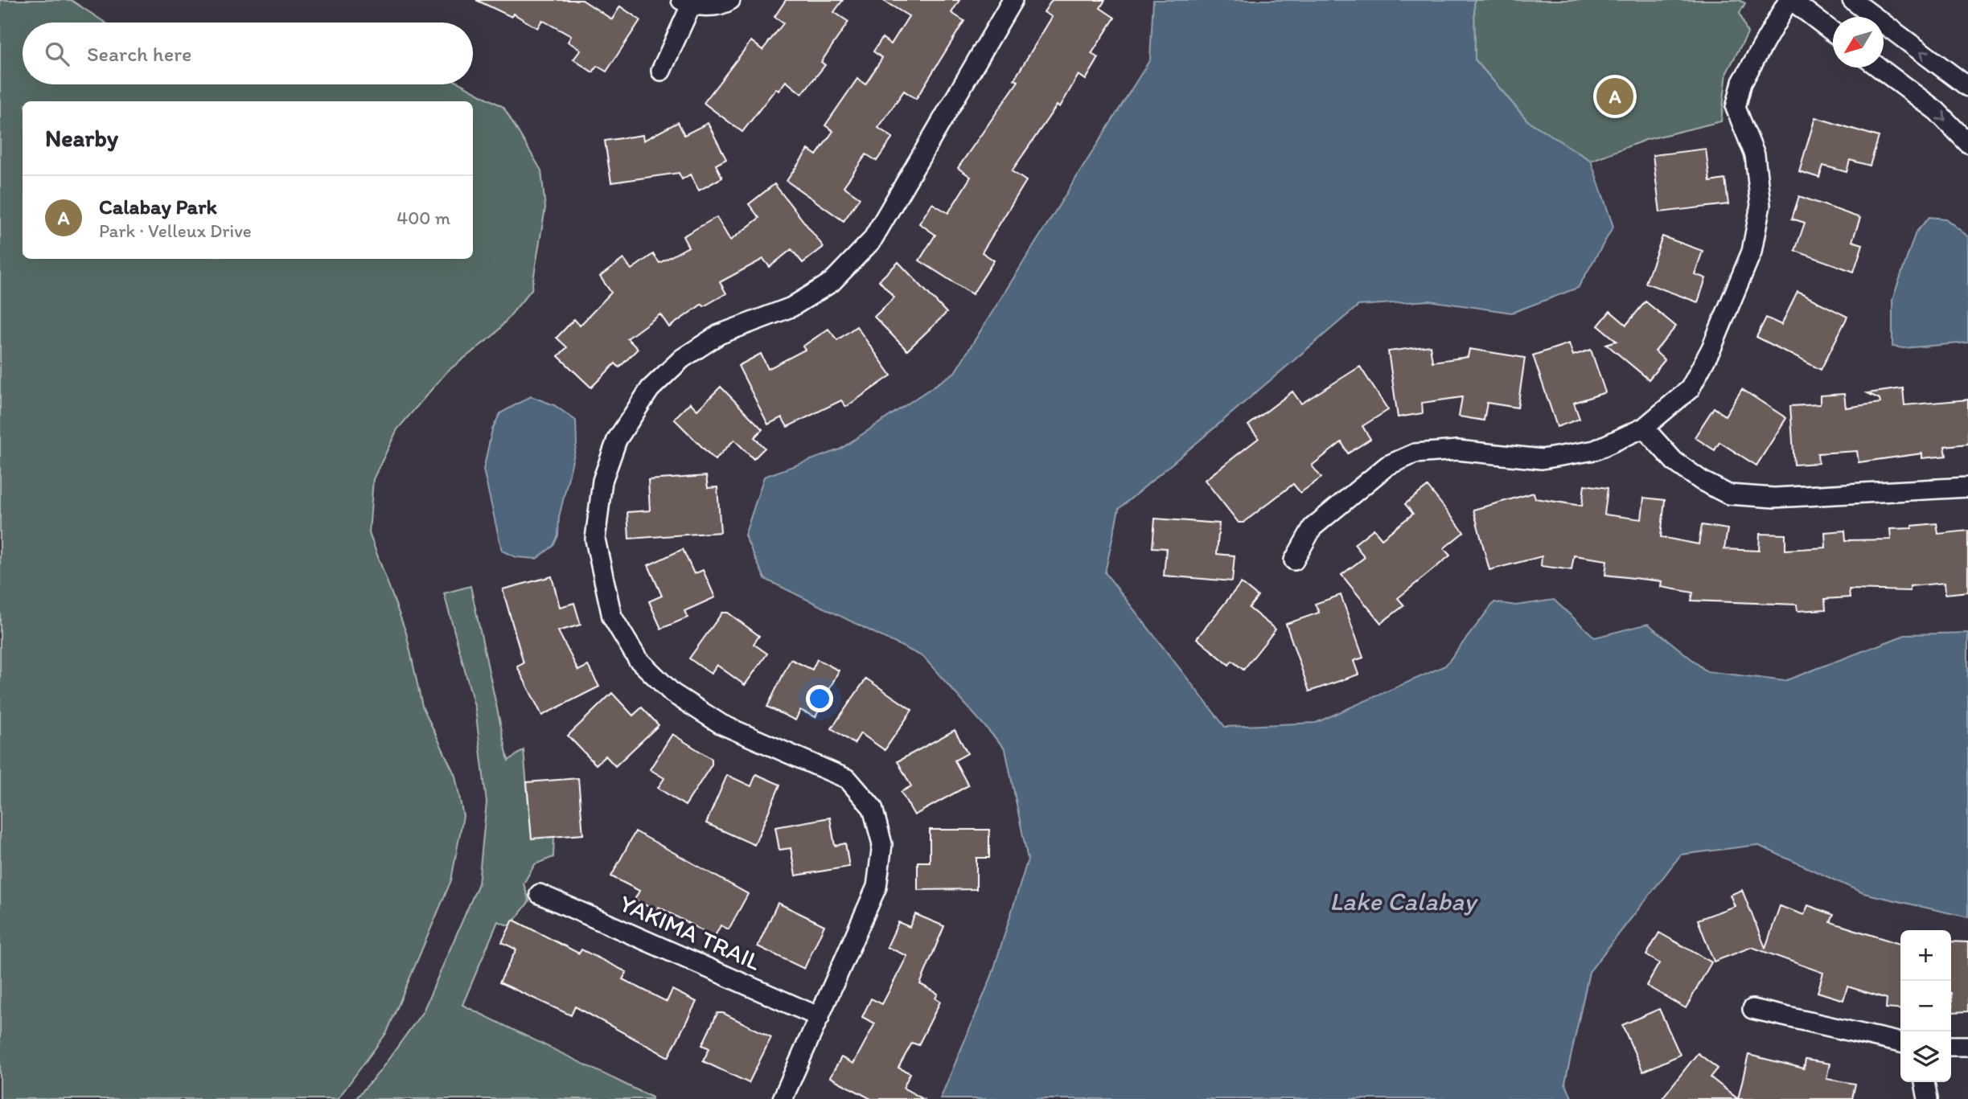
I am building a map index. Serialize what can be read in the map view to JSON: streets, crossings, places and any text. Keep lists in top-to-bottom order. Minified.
{"streets":{"street":["YAKIMA TRAIL"]},"water":["Lake Calabay"],"north":"bottom left","page":{"search":"Search here","pins":"A","heading":"Nearby","list":[{"mark":"A","name":"Calabay Park","note":"Park · Velleux Drive","value":"400 m"}],"map_buttons":["+","−"]}}
